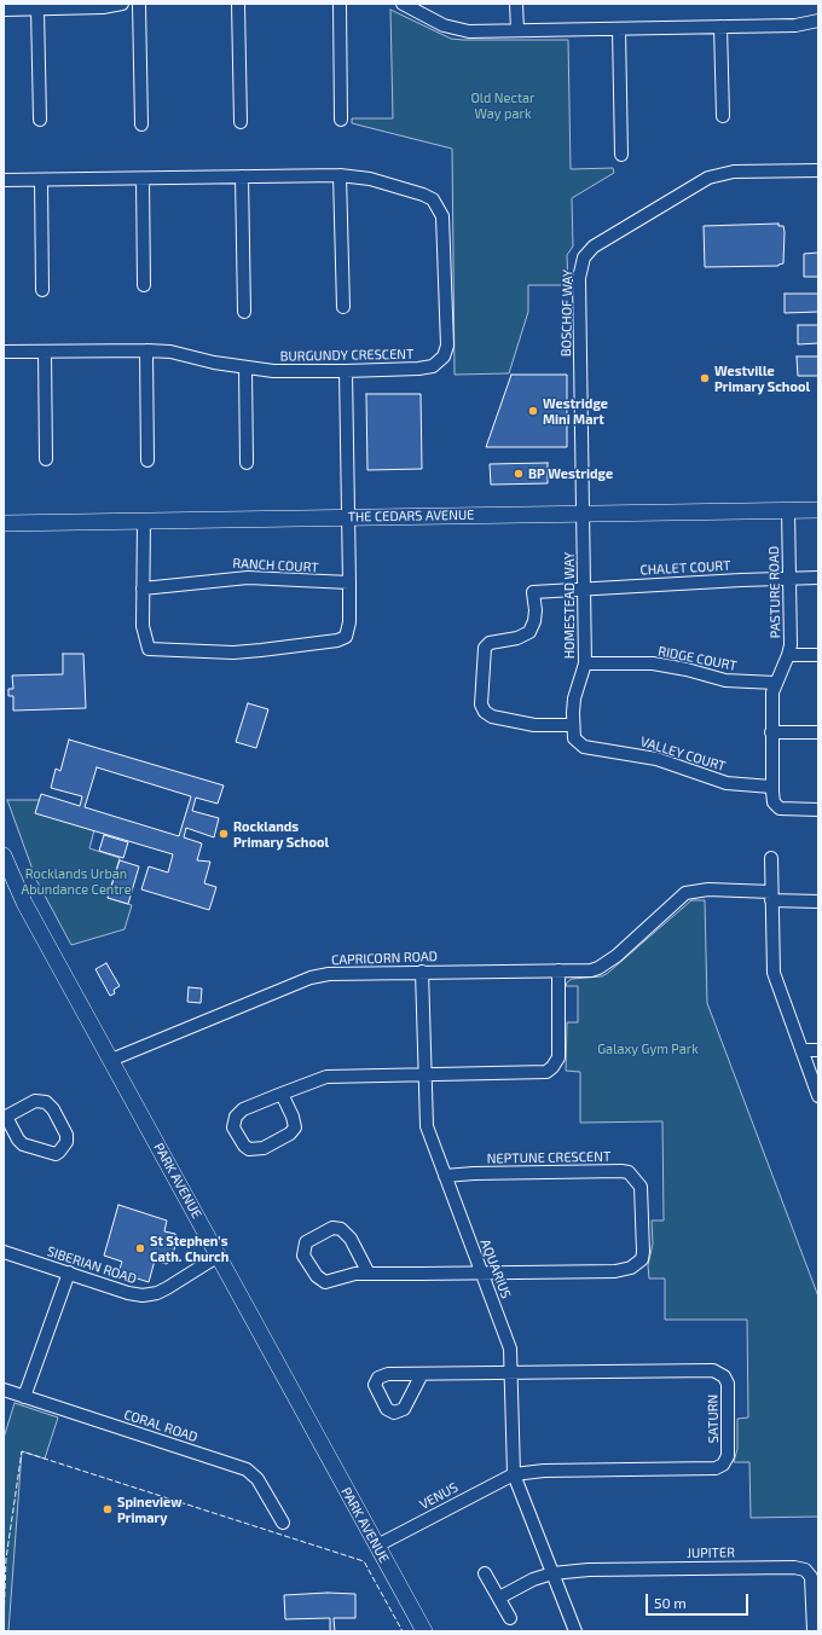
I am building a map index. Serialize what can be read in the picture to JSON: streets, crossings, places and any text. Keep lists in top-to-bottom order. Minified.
{"streets":{"street":["BOSCHOF WAY","BURGUNDY CRESCENT","THE CEDARS AVENUE","RANCH COURT","CHALET COURT","PASTURE ROAD","HOMESTEAD WAY","RIDGE COURT","VALLEY COURT","CAPRICORN ROAD","NEPTUNE CRESCENT","PARK AVENUE","SIBERIAN ROAD","AQUARIUS","SATURN","CORAL ROAD","VENUS","JUPITER"]},"crossings":[["BOSCHOF WAY","THE CEDARS AVENUE"],["BOSCHOF WAY","HOMESTEAD WAY"],["THE CEDARS AVENUE","PASTURE ROAD"],["THE CEDARS AVENUE","HOMESTEAD WAY"],["CHALET COURT","PASTURE ROAD"],["CHALET COURT","HOMESTEAD WAY"],["CHALET COURT","VALLEY COURT"],["PASTURE ROAD","RIDGE COURT"],["PASTURE ROAD","VALLEY COURT"],["HOMESTEAD WAY","RIDGE COURT"],["HOMESTEAD WAY","VALLEY COURT"],["CAPRICORN ROAD","PARK AVENUE"],["CAPRICORN ROAD","AQUARIUS"],["NEPTUNE CRESCENT","AQUARIUS"],["PARK AVENUE","SIBERIAN ROAD"],["PARK AVENUE","VENUS"],["AQUARIUS","SATURN"],["AQUARIUS","VENUS"],["AQUARIUS","JUPITER"],["SATURN","VENUS"]],"parks":["Old Nectar Way park","Rocklands Urban Abundance Centre","Galaxy Gym Park"],"places":["Westville Primary School","Westridge Mini Mart","BP Westridge","Rocklands Primary School","St Stephen's Cath. Church","Spineview Primary"],"scale_bar":"50 m"}
